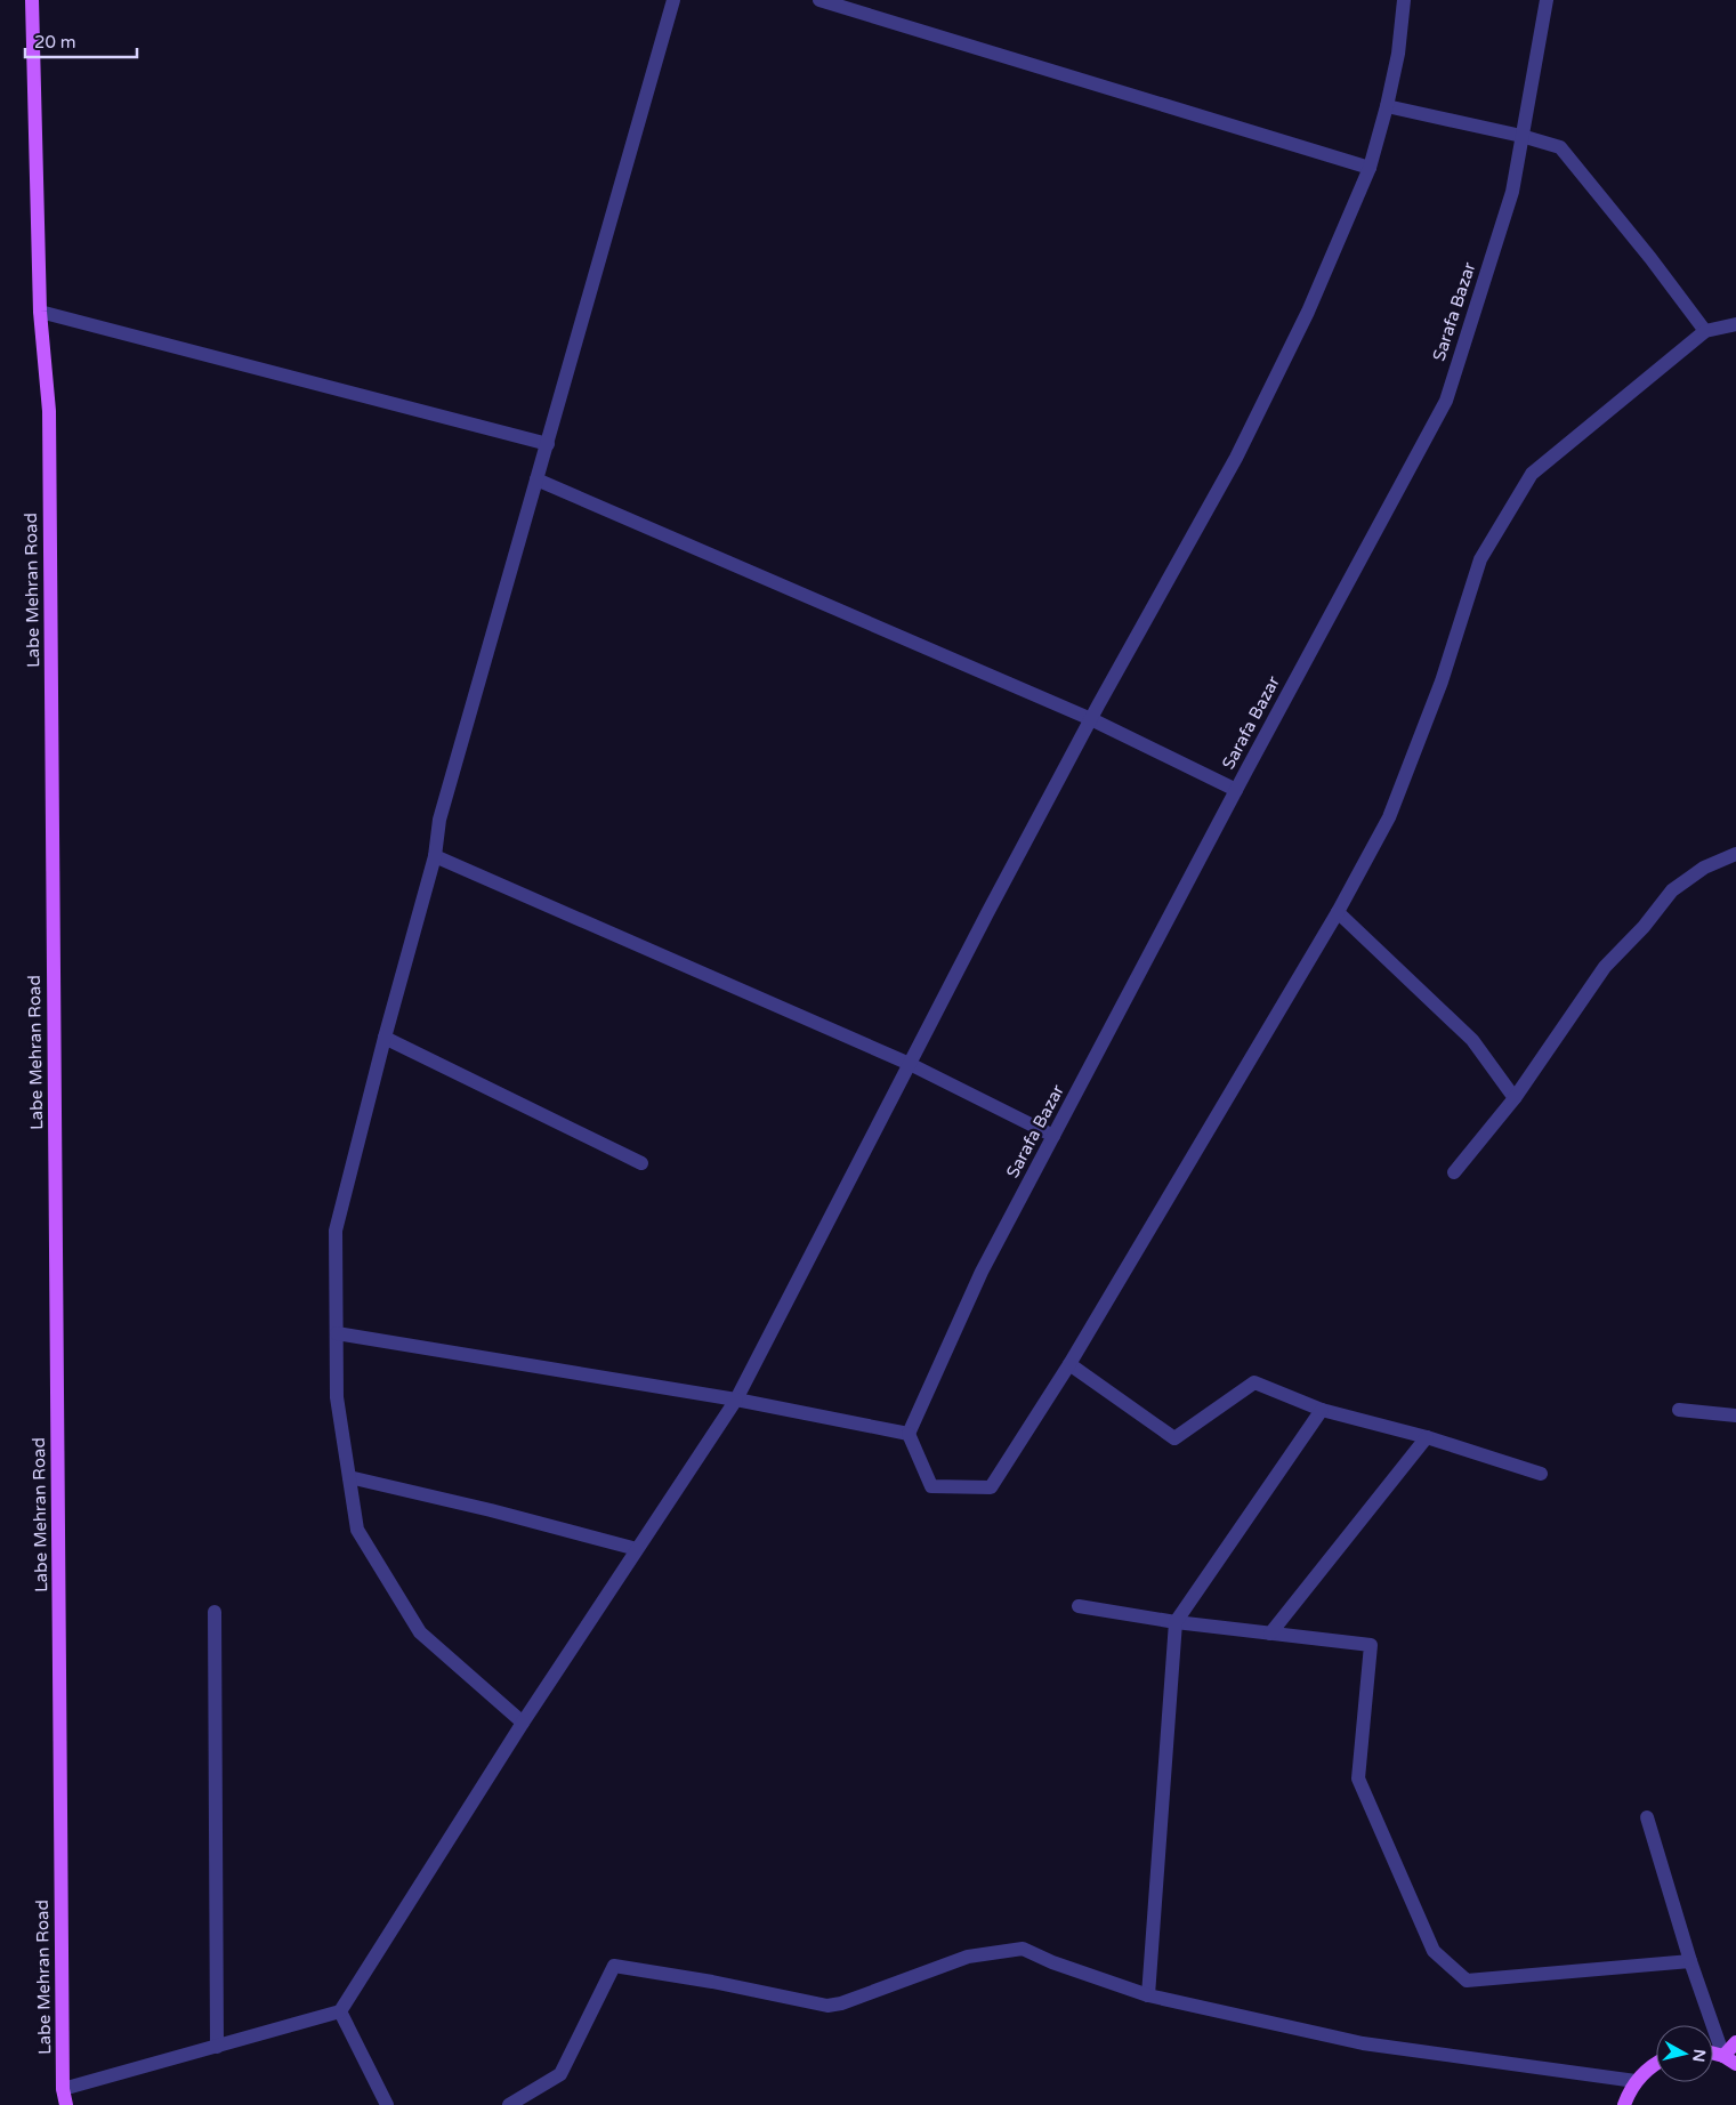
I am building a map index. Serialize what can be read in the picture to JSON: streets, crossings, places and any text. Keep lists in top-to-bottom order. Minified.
{"streets":{"main road":["Labe Mehran Road"],"street":["Sarafa Bazar"]},"scale_bar":"20 m","north":"right"}
